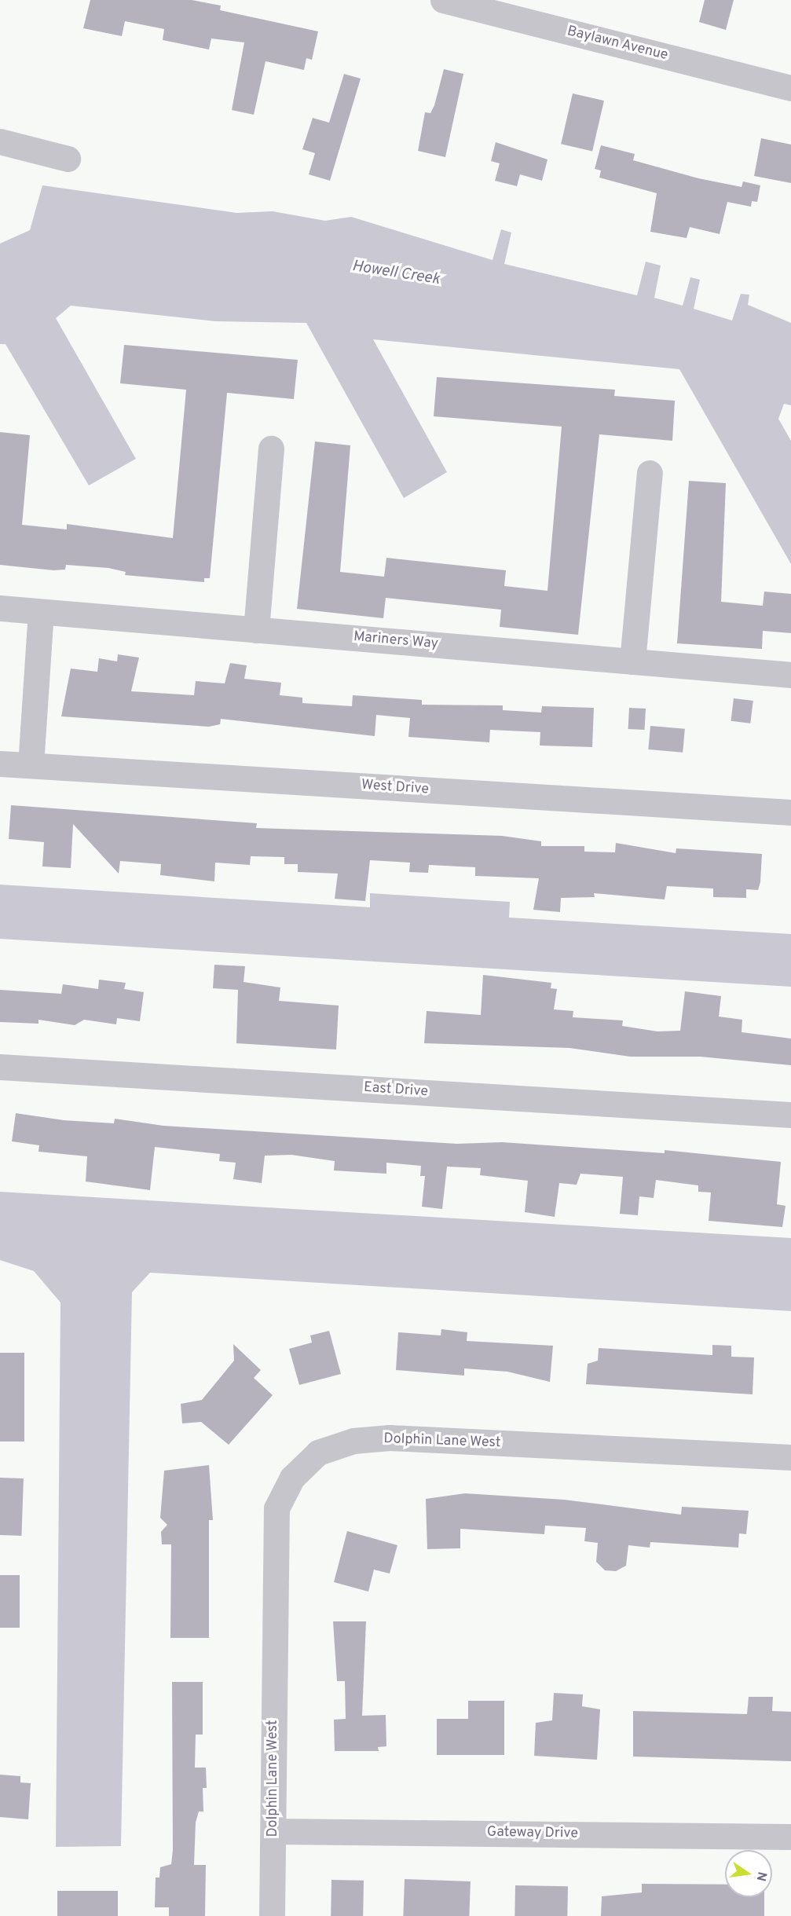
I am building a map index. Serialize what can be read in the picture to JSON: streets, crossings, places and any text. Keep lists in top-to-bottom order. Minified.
{"streets":{"street":["Baylawn Avenue","Mariners Way","West Drive","East Drive","Dolphin Lane West","Gateway Drive"]},"crossings":[["Dolphin Lane West","Gateway Drive"]],"water":["Howell Creek"],"north":"right"}
